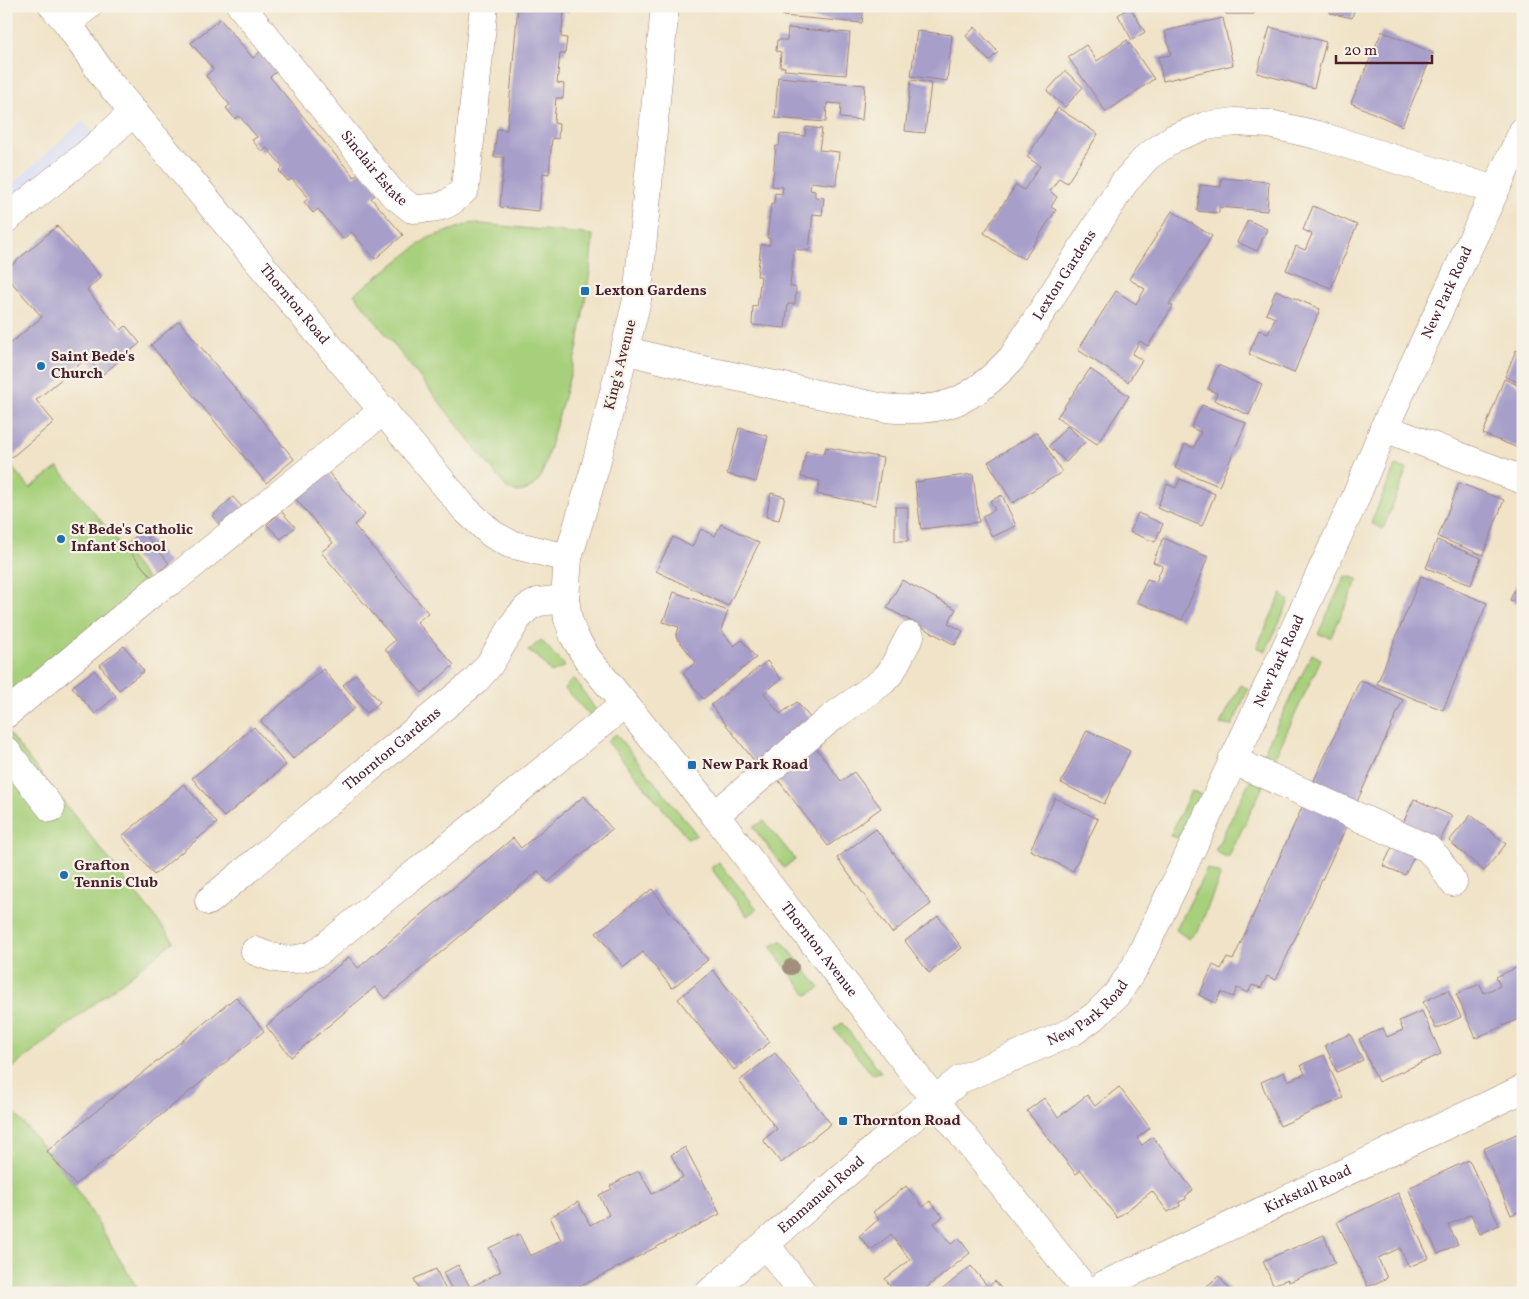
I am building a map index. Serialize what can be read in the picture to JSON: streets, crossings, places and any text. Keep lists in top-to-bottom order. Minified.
{"streets":{"street":["Sinclair Estate","Lexton Gardens","New Park Road","Thornton Road","King's Avenue","Thornton Gardens","Thornton Avenue","Kirkstall Road","Emmanuel Road"]},"crossings":[["Lexton Gardens","New Park Road"],["Lexton Gardens","King's Avenue"],["New Park Road","Thornton Avenue"],["New Park Road","Emmanuel Road"],["Thornton Road","King's Avenue"],["King's Avenue","Thornton Gardens"],["King's Avenue","Thornton Avenue"],["Thornton Gardens","Thornton Avenue"],["Thornton Avenue","Emmanuel Road"]],"places":{"transit":["Lexton Gardens","New Park Road","Thornton Road"],"other":["Saint Bede's Church","St Bede's Catholic Infant School","Grafton Tennis Club"]},"scale_bar":"20 m"}
